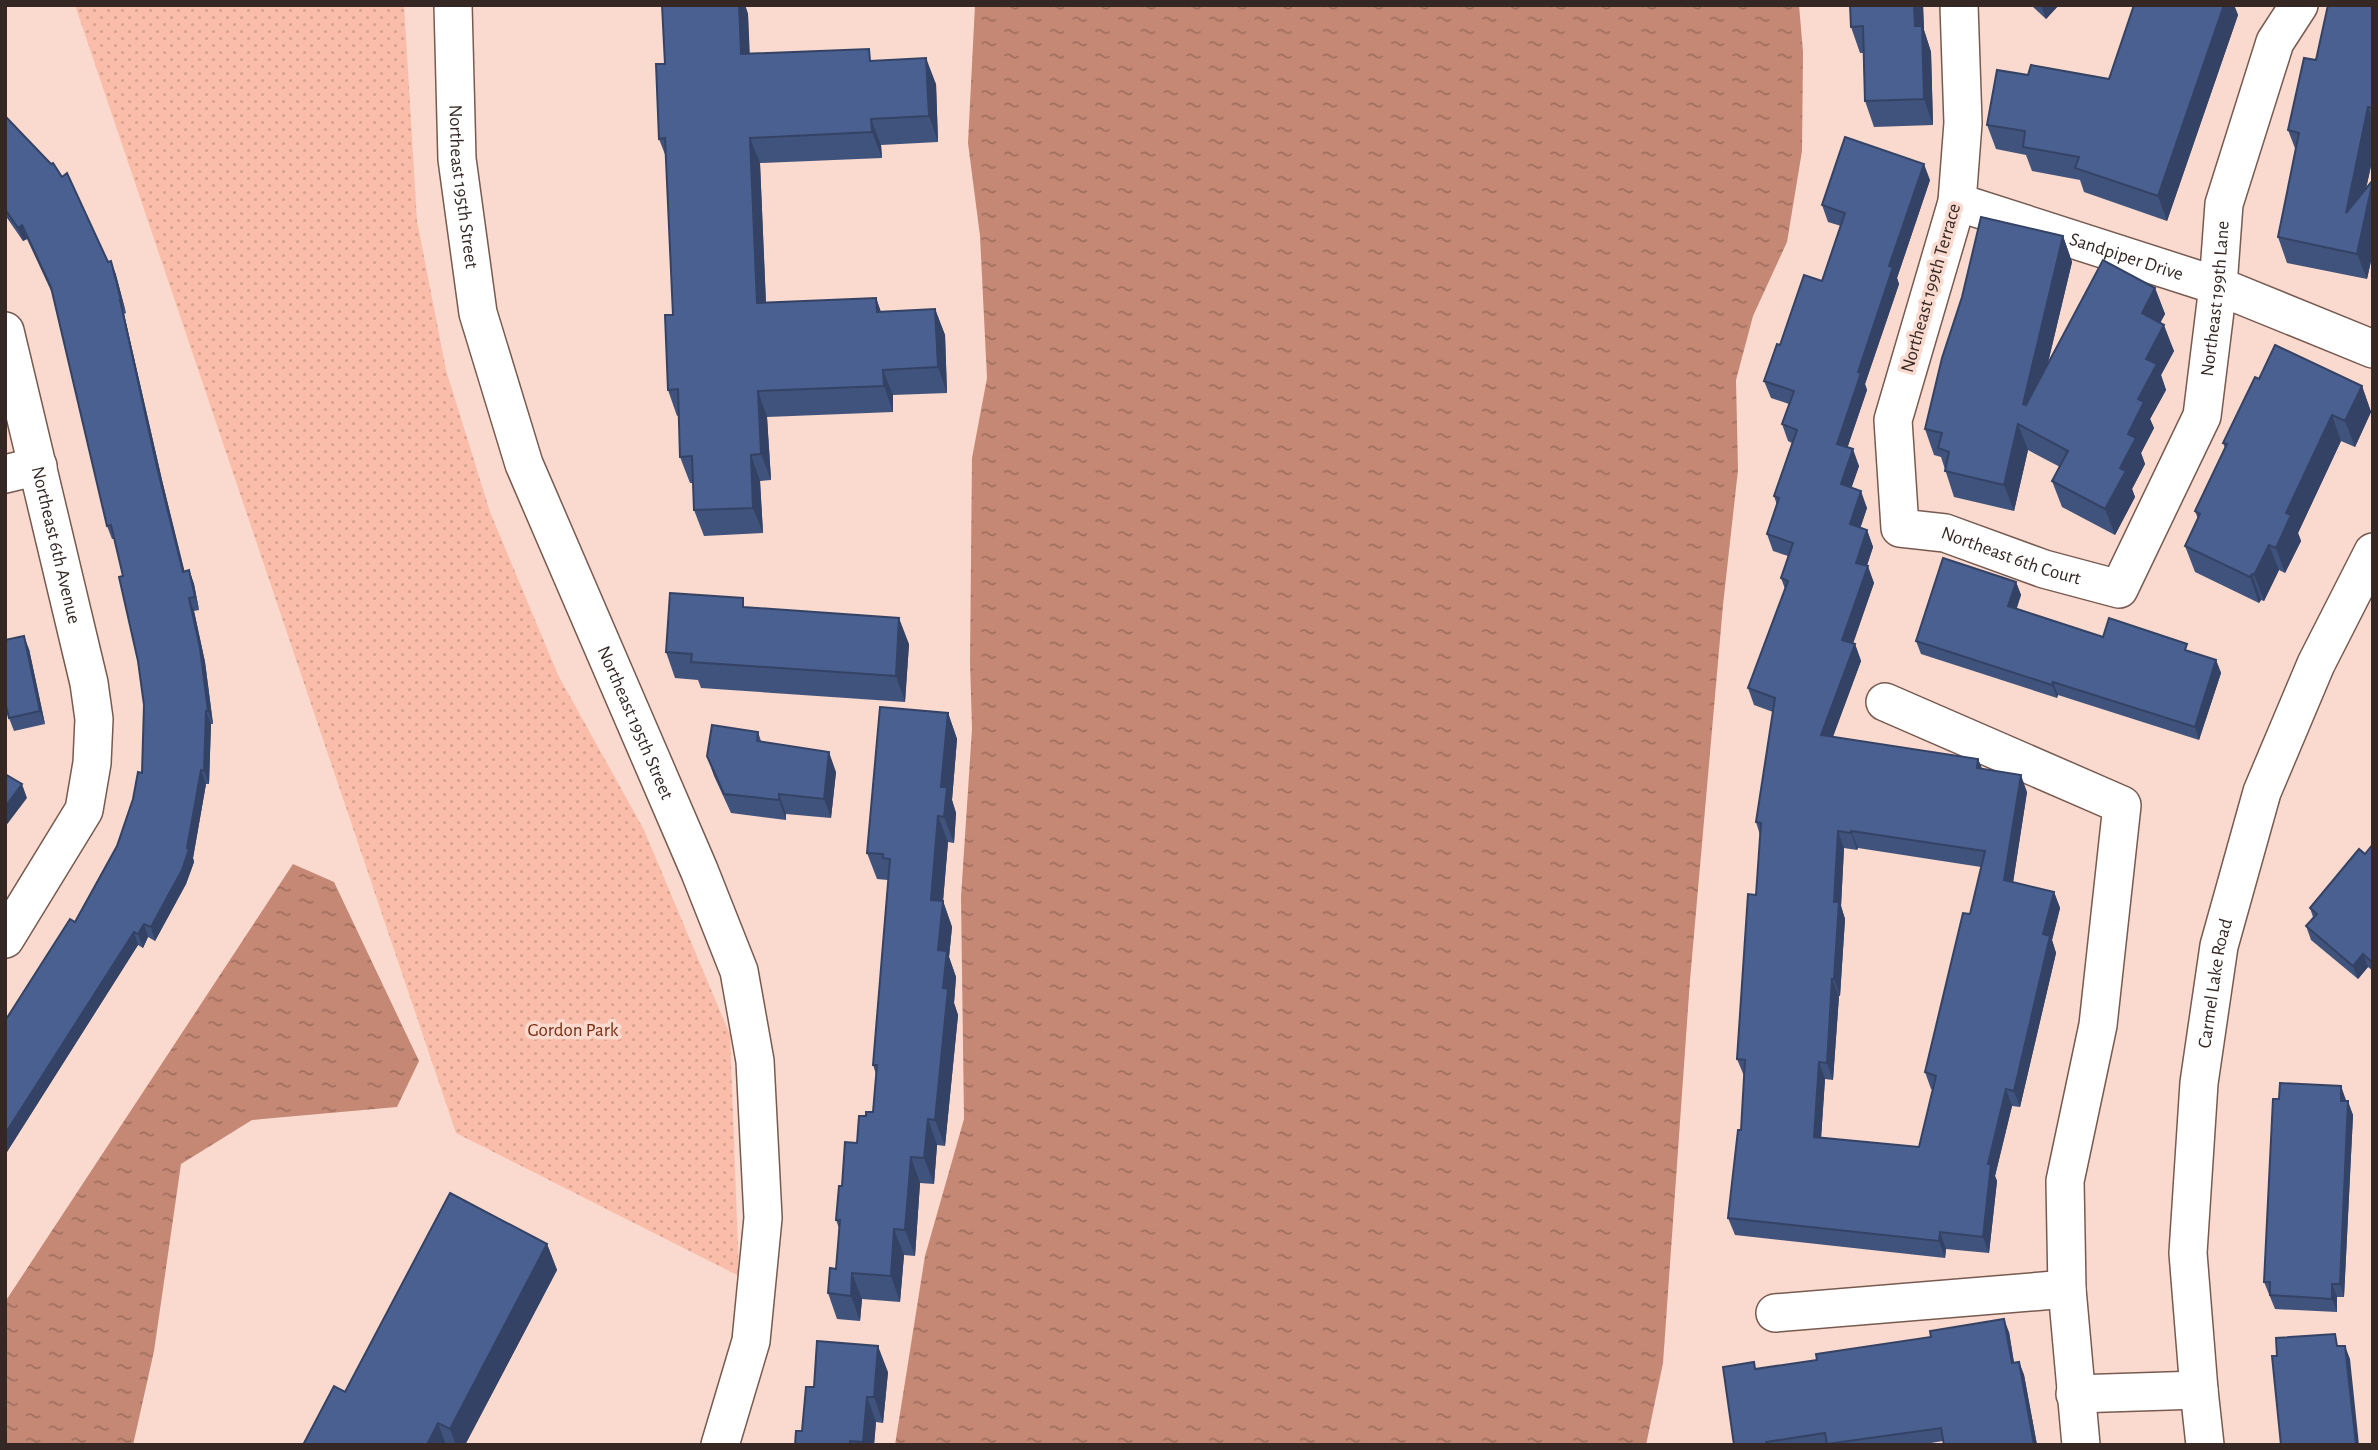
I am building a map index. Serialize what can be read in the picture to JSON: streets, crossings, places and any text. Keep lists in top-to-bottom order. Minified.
{"streets":{"street":["Northeast 195th Street","Sandpiper Drive","Northeast 199th Terrace","Northeast 199th Lane","Northeast 6th Avenue","Northeast 6th Court","Carmel Lake Road"]},"crossings":[["Sandpiper Drive","Northeast 199th Terrace"],["Sandpiper Drive","Northeast 199th Lane"],["Northeast 199th Terrace","Northeast 6th Court"],["Northeast 199th Lane","Northeast 6th Court"]],"parks":["Gordon Park"]}
